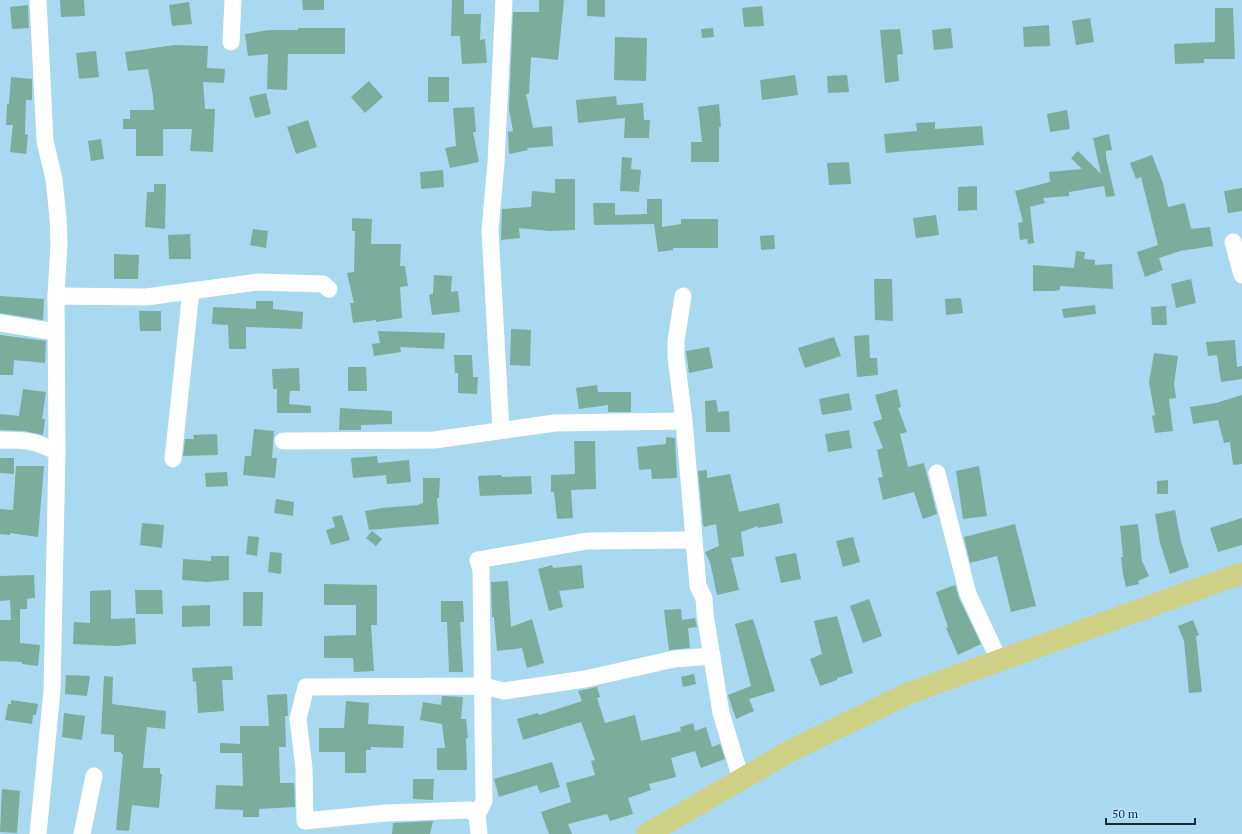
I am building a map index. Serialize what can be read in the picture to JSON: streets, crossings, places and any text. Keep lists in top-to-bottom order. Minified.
{"scale_bar":"50 m"}
